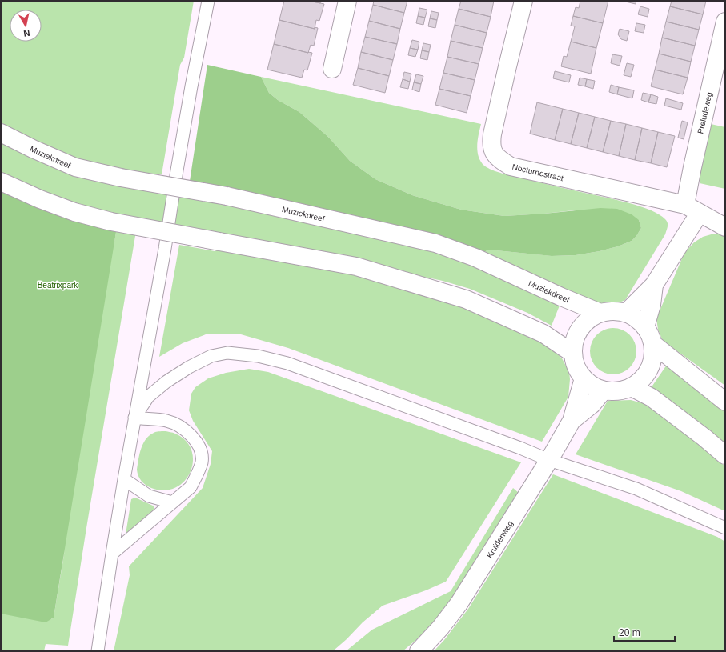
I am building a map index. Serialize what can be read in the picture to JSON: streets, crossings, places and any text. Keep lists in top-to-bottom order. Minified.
{"streets":{"main road":["Preludeweg","Muziekdreef","Nocturnestraat","Kruidenweg"]},"crossings":[["Preludeweg","Muziekdreef"],["Preludeweg","Nocturnestraat"],["Preludeweg","Kruidenweg"],["Muziekdreef","Kruidenweg"]],"parks":["Beatrixpark"],"scale_bar":"20 m","north":"bottom"}
